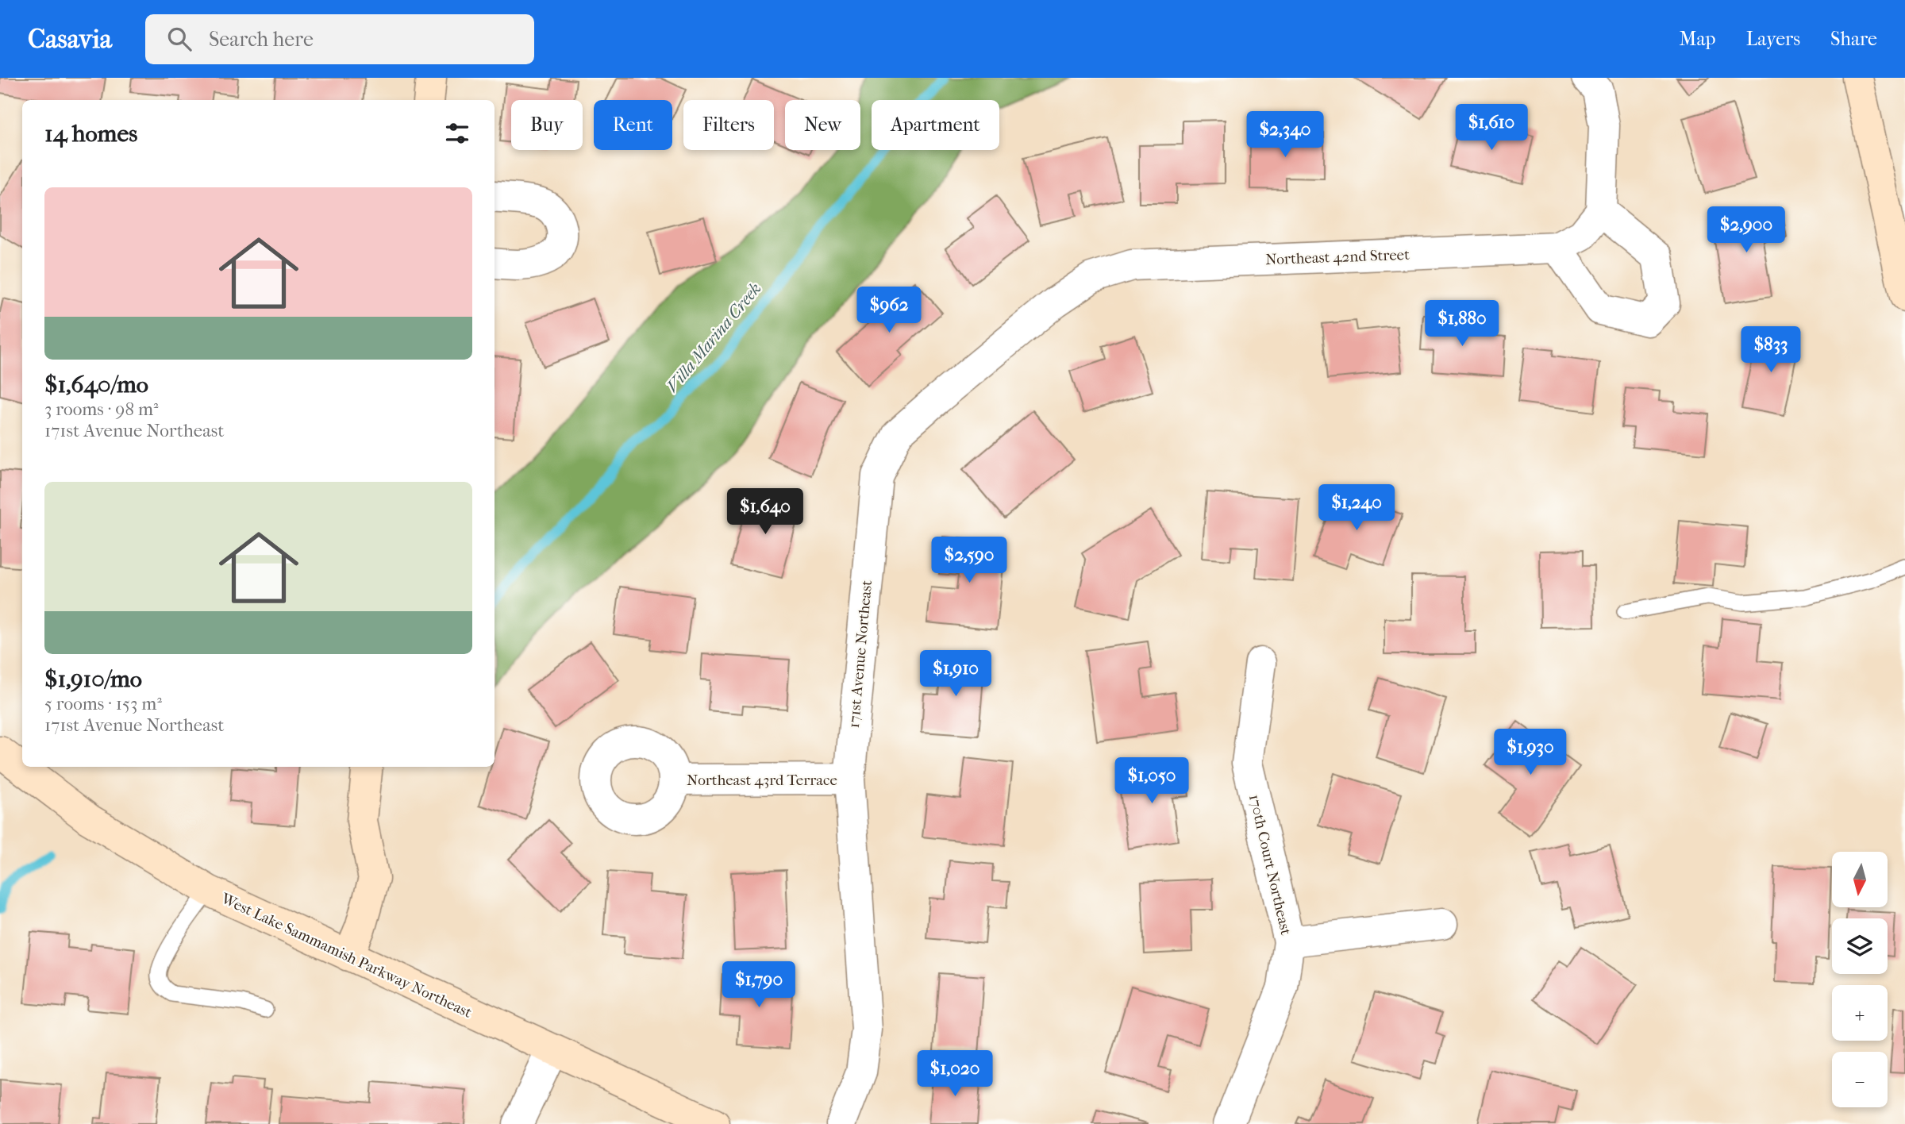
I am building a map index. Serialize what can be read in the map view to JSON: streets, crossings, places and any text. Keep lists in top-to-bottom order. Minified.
{"streets":{"main road":["West Lake Sammamish Parkway Northeast"],"street":["Northeast 42nd Street","171st Avenue Northeast","Northeast 43rd Terrace","170th Court Northeast"]},"crossings":[["Northeast 42nd Street","171st Avenue Northeast"],["171st Avenue Northeast","Northeast 43rd Terrace"]],"water":["Villa Marina Creek"],"north":"bottom","page":{"header":"Casavia","search":"Search here","nav":["Map","Layers","Share"],"chip":["Buy","Rent","Filters","New","Apartment"],"heading":"14 homes","price":["$1,610","$2,340","$2,900","$962","$1,880","$833","$1,240","$1,640","$2,590","$1,910","$1,930","$1,050","$1,790","$1,020"],"list":[{"name":"$1,640/mo","note":"3 rooms · 98 m² · 171st Avenue Northeast"},{"name":"$1,910/mo","note":"5 rooms · 153 m² · 171st Avenue Northeast"}],"map_buttons":["+","−"]}}
